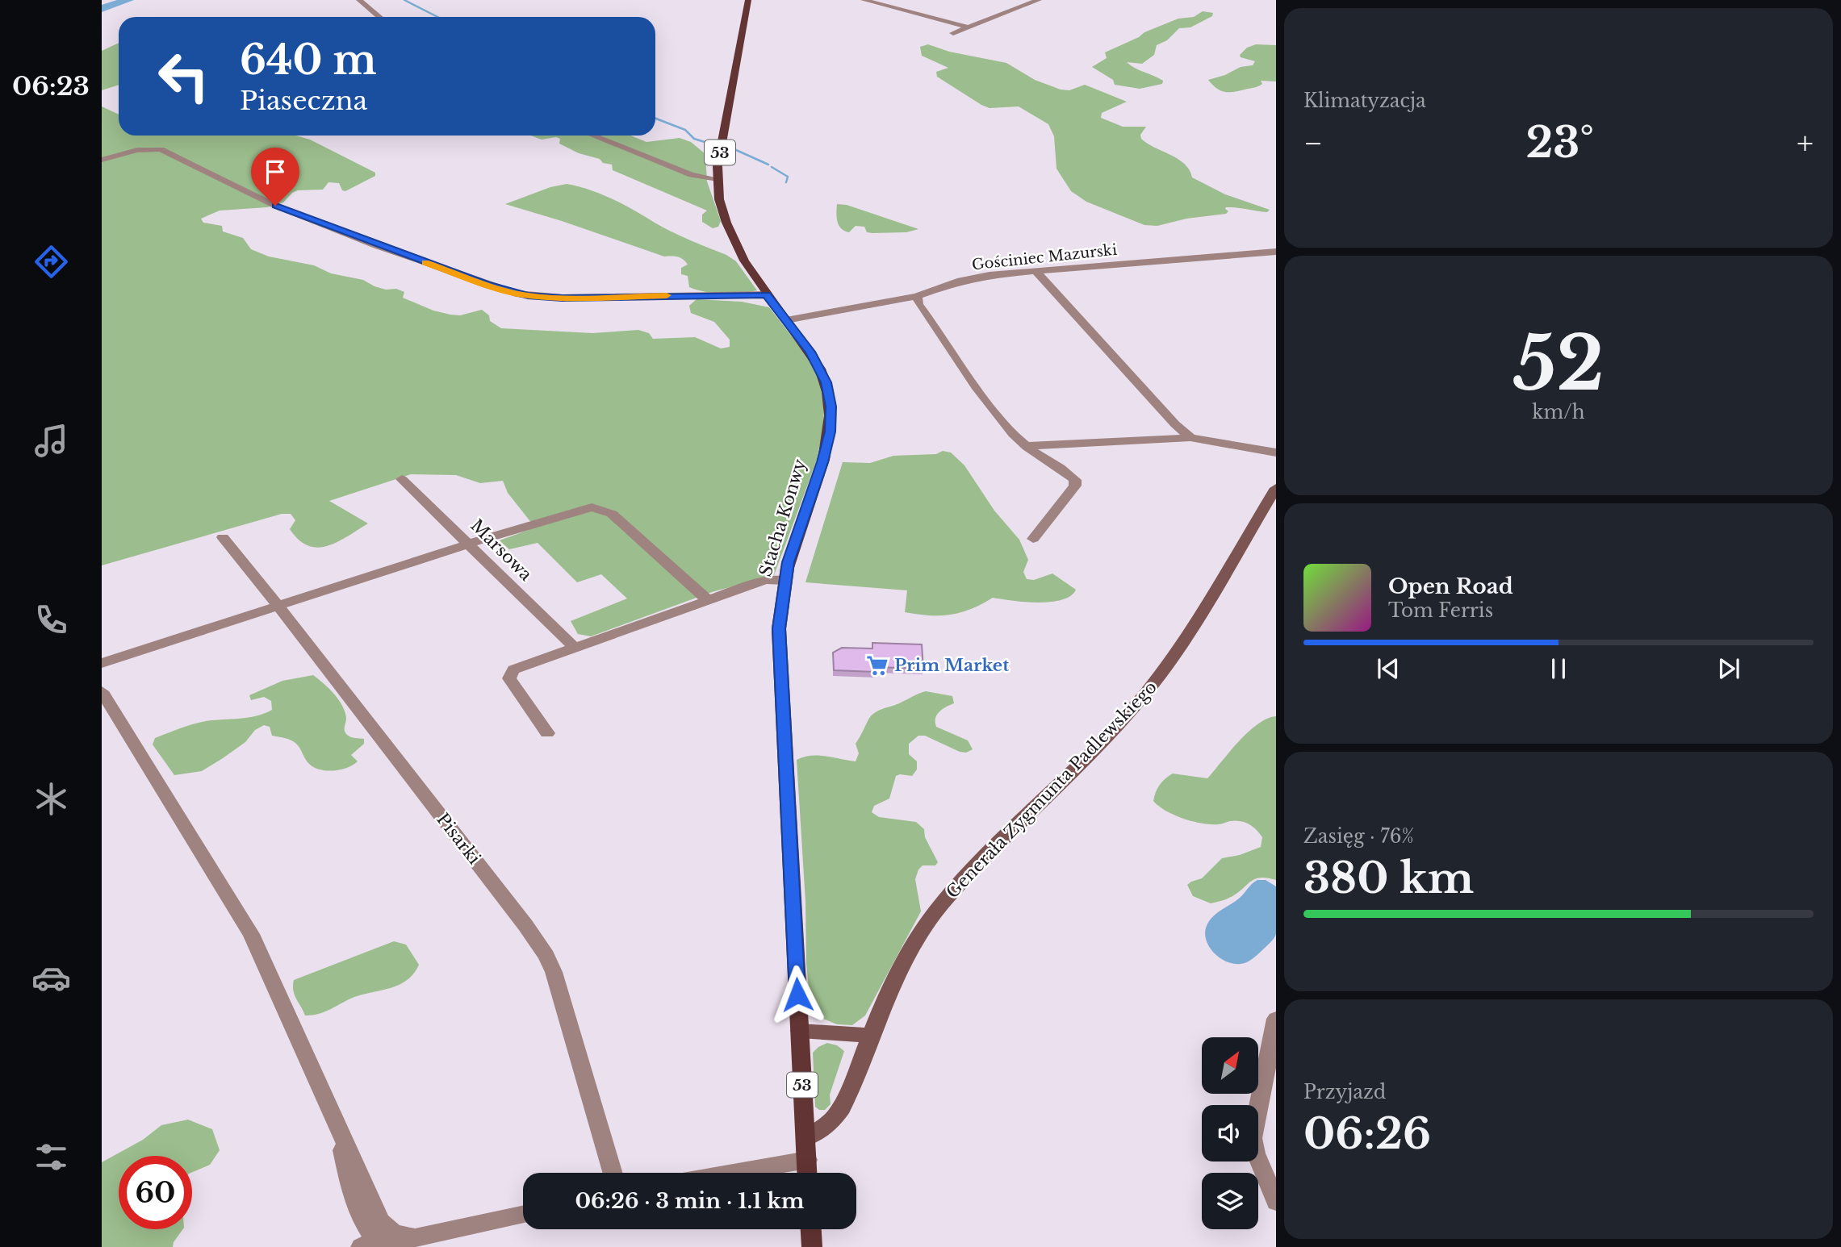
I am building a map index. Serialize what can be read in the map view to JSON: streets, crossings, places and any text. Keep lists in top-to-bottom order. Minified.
{"streets":{"main road":["53","Stacha Konwy"],"street":["Gościniec Mazurski","Marsowa","Generała Zygmunta Padlewskiego","Pisarki"]},"crossings":[["Gościniec Mazurski","Stacha Konwy"],["Stacha Konwy","Generała Zygmunta Padlewskiego"]],"places":{"supermarket":["Prim Market"]},"north":"top right","page":{"tabs":"06:23","tile":["Klimatyzacja",["52","km/h"],["Zasięg · 76%","380 km"],["Przyjazd","06:26"]],"turn":["640 m","Piaseczna"],"heat":["−","23°","+"],"song":["Open Road","Tom Ferris"],"limit":"60","trip":"06:26 · 3 min · 1.1 km"}}
